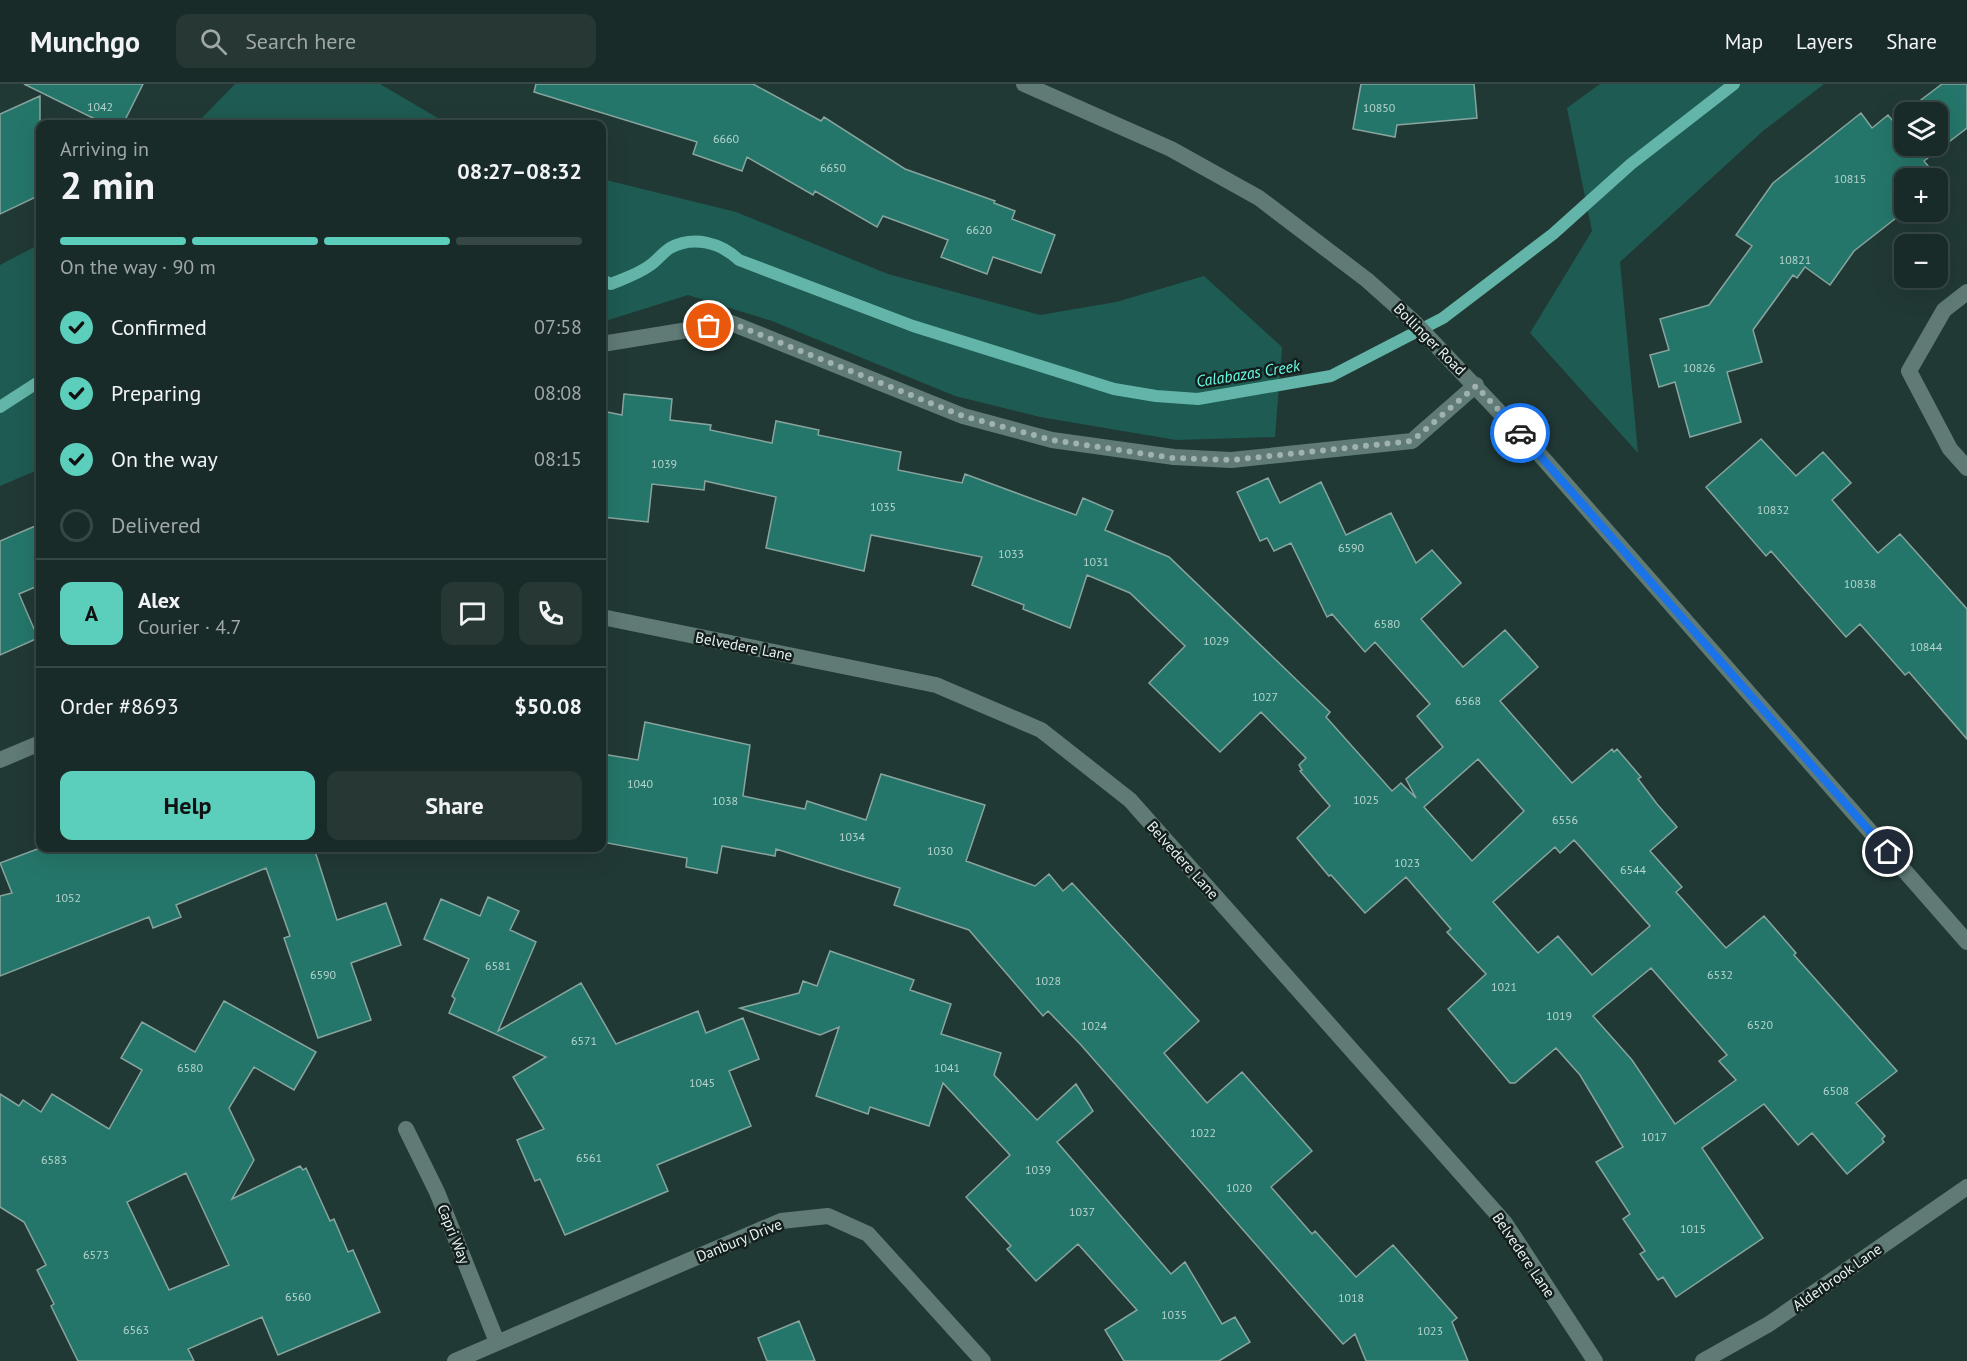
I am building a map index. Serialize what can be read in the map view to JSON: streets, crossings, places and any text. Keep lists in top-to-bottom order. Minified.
{"streets":{"street":["Bollinger Road","Belvedere Lane","Capri Way","Danbury Drive","Alderbrook Lane"]},"crossings":[["Capri Way","Danbury Drive"]],"water":["Calabazas Creek"],"house_numbers":["1042","10850","6660","6650","10815","6620","10821","10826","1039","1035","10832","6590","1033","1031","10838","6580","1029","10844","1027","6568","1040","1025","1038","6556","1034","1030","1023","6544","1052","6581","6590","6532","1028","1021","1019","6520","1024","6571","6580","1041","1045","6508","1022","1017","6561","6583","1039","1020","1037","1015","6573","6560","1018","1035","6563","1023"],"page":{"header":"Munchgo","search":"Search here","nav":["Map","Layers","Share"],"map_buttons":["+","−"],"heading":["2 min","Arriving in","08:27–08:32"],"panel":["Alex","Courier · 4.7","Order #8693","$50.08"],"bar":"On the way · 90 m","list":[["Confirmed","07:58"],["Preparing","08:08"],["On the way","08:15"],"Delivered"],"round":"A","buttons":["Help","Share"]}}
